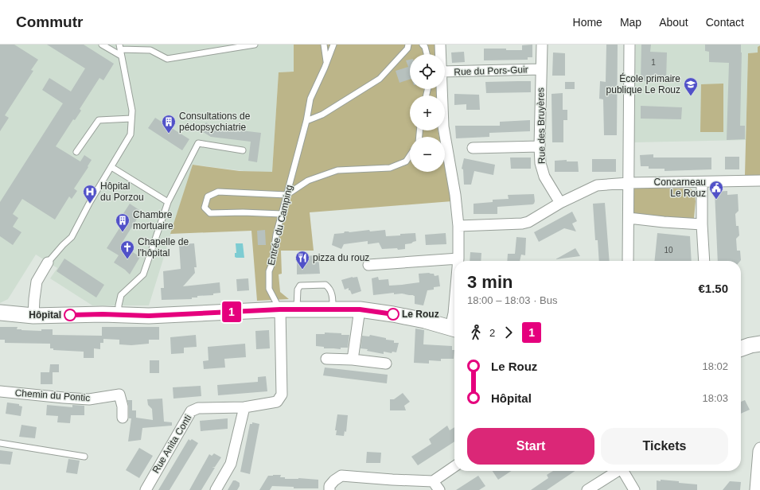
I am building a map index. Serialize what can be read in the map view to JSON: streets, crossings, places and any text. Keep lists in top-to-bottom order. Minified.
{"streets":{"street":["Rue du Pors-Guir","Rue des Bruyères","Chemin du Pontic","Rue Anita Conti"],"lane":["Entrée du Camping"]},"crossings":[["Rue du Pors-Guir","Rue des Bruyères"],["Entrée du Camping","Rue Anita Conti"]],"places":{"school or university":["École primaire publique Le Rouz"],"building":["Consultations de pédopsychiatrie","Chambre mortuaire"],"public building":["Concarneau Le Rouz"],"hospital":["Hôpital du Porzou"],"church":["Chapelle de l'hôpital"],"restaurant":["pizza du rouz"],"other":["Le Rouz","Hôpital"]},"lines":["bus line 1"],"house_numbers":["1","10"],"page":{"header":"Commutr","nav":["Home","Map","About","Contact"],"on_map":"1","map_buttons":["+","−"],"heading":["3 min","18:00 – 18:03 · Bus","€1.50"],"legs":["2","1"],"list":[{"name":"Le Rouz","value":"18:02"},{"name":"Hôpital","value":"18:03"}],"buttons":["Start","Tickets"]}}
